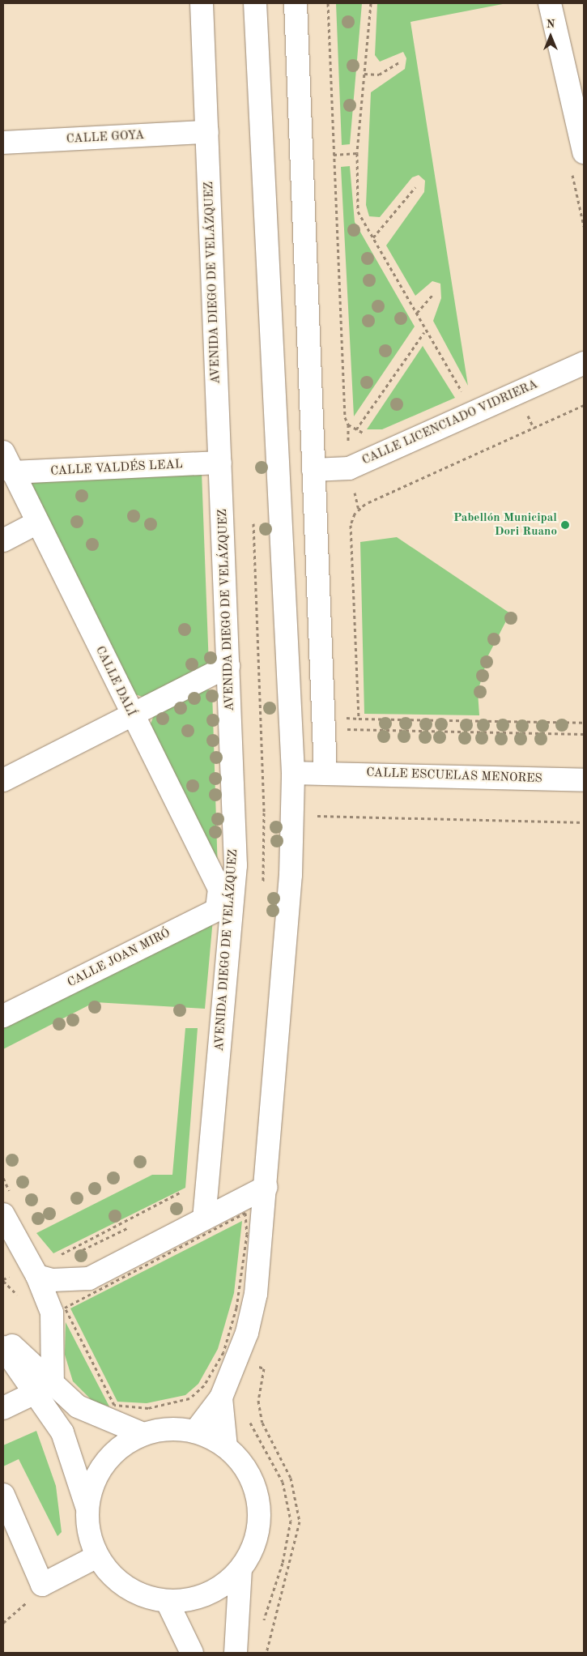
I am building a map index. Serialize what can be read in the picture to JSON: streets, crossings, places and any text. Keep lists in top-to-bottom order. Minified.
{"streets":{"street":["CALLE GOYA","AVENIDA DIEGO DE VELÁZQUEZ","CALLE LICENCIADO VIDRIERA","CALLE VALDÉS LEAL","CALLE DALÍ","CALLE ESCUELAS MENORES","CALLE JOAN MIRÓ"]},"crossings":[["CALLE GOYA","AVENIDA DIEGO DE VELÁZQUEZ"],["AVENIDA DIEGO DE VELÁZQUEZ","CALLE VALDÉS LEAL"],["CALLE VALDÉS LEAL","CALLE DALÍ"],["CALLE DALÍ","CALLE JOAN MIRÓ"]],"places":["Pabellón Municipal Dori Ruano"],"north":"top"}
